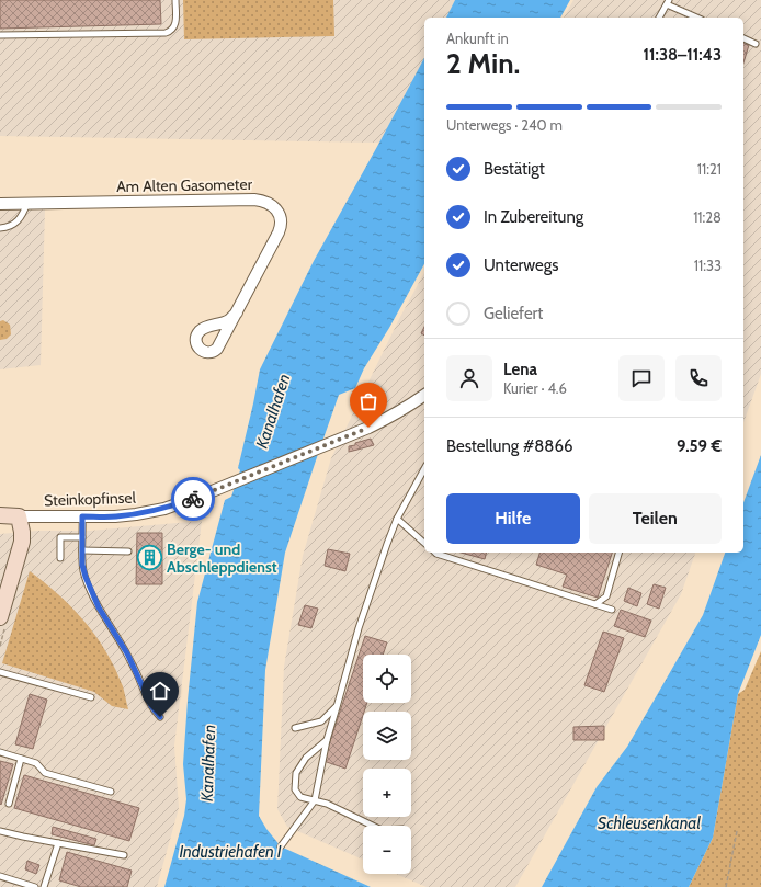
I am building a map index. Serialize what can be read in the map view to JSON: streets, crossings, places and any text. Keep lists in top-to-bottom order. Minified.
{"streets":{"street":["Am Alten Gasometer","Steinkopfinsel"]},"water":["Kanalhafen","Schleusenkanal","Industriehafen I"],"places":{"building":["Berge- und Abschleppdienst"]},"page":{"heading":["2 Min.","Ankunft in","11:38–11:43"],"panel":["Lena","Kurier · 4.6","Bestellung #8866","9.59 €"],"bar":"Unterwegs · 240 m","list":[["Bestätigt","11:21"],["In Zubereitung","11:28"],["Unterwegs","11:33"],"Geliefert"],"buttons":["Hilfe","Teilen"],"map_buttons":["+","−"]}}
